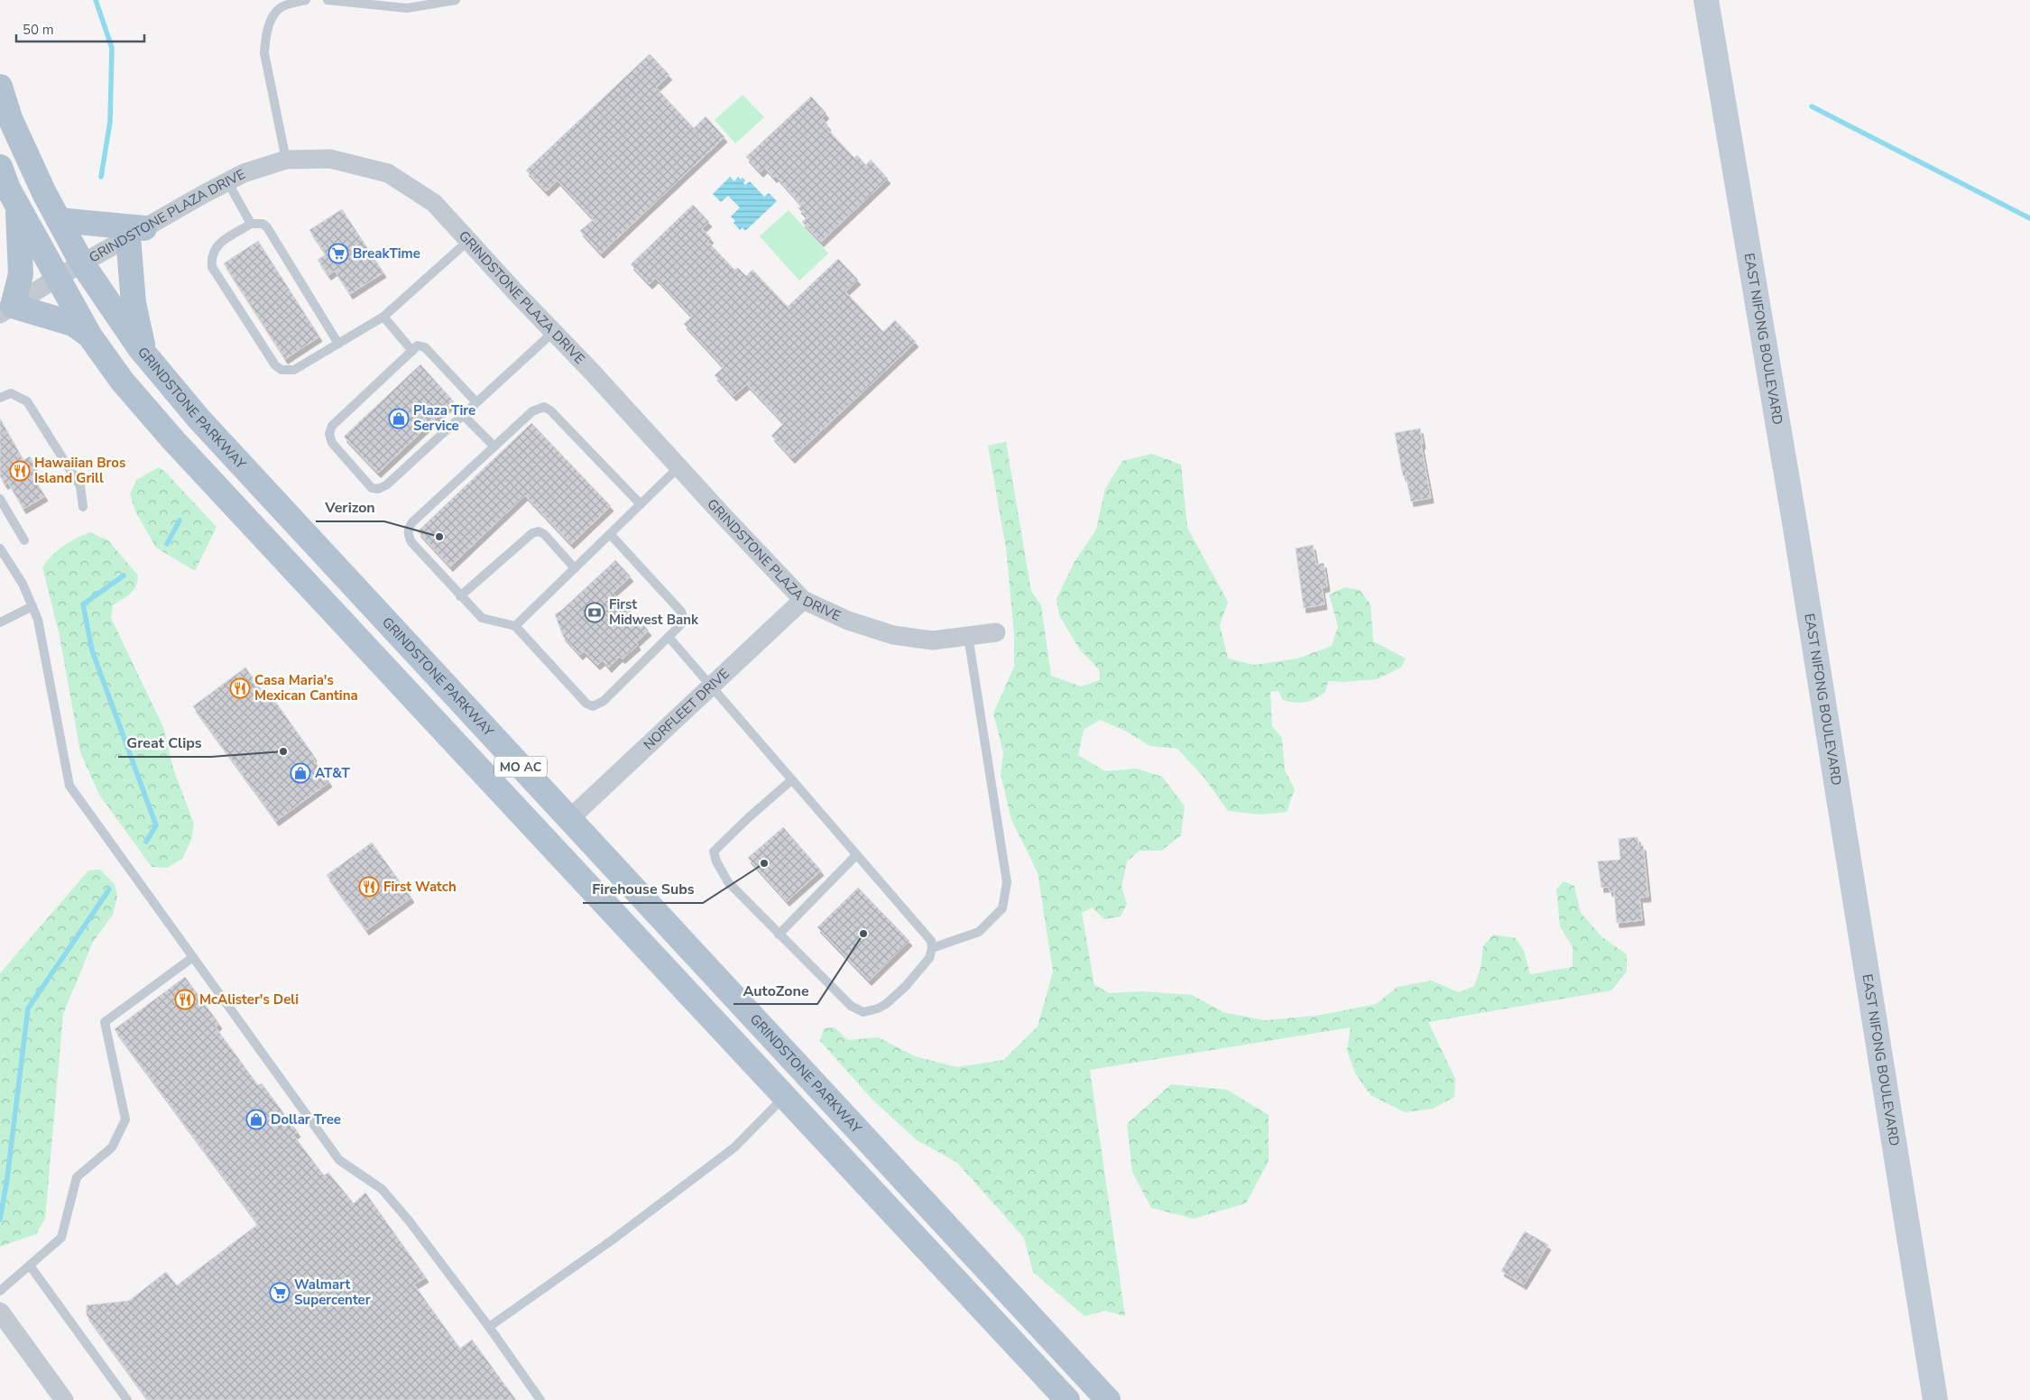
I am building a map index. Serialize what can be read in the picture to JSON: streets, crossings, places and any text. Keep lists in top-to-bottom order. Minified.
{"streets":{"main road":["GRINDSTONE PARKWAY","MO AC"],"street":["GRINDSTONE PLAZA DRIVE","EAST NIFONG BOULEVARD","NORFLEET DRIVE"]},"crossings":[["GRINDSTONE PLAZA DRIVE","GRINDSTONE PARKWAY"],["GRINDSTONE PLAZA DRIVE","NORFLEET DRIVE"],["GRINDSTONE PLAZA DRIVE","MO AC"],["GRINDSTONE PARKWAY","NORFLEET DRIVE"]],"places":{"supermarket":["BreakTime","Walmart Supercenter"],"shop":["Plaza Tire Service","AT&T","Dollar Tree"],"restaurant":["Hawaiian Bros Island Grill","Casa Maria's Mexican Cantina","First Watch","McAlister's Deli"],"other":["Verizon","Great Clips","Firehouse Subs","AutoZone"],"bank":["First Midwest Bank"]},"scale_bar":"50 m"}
